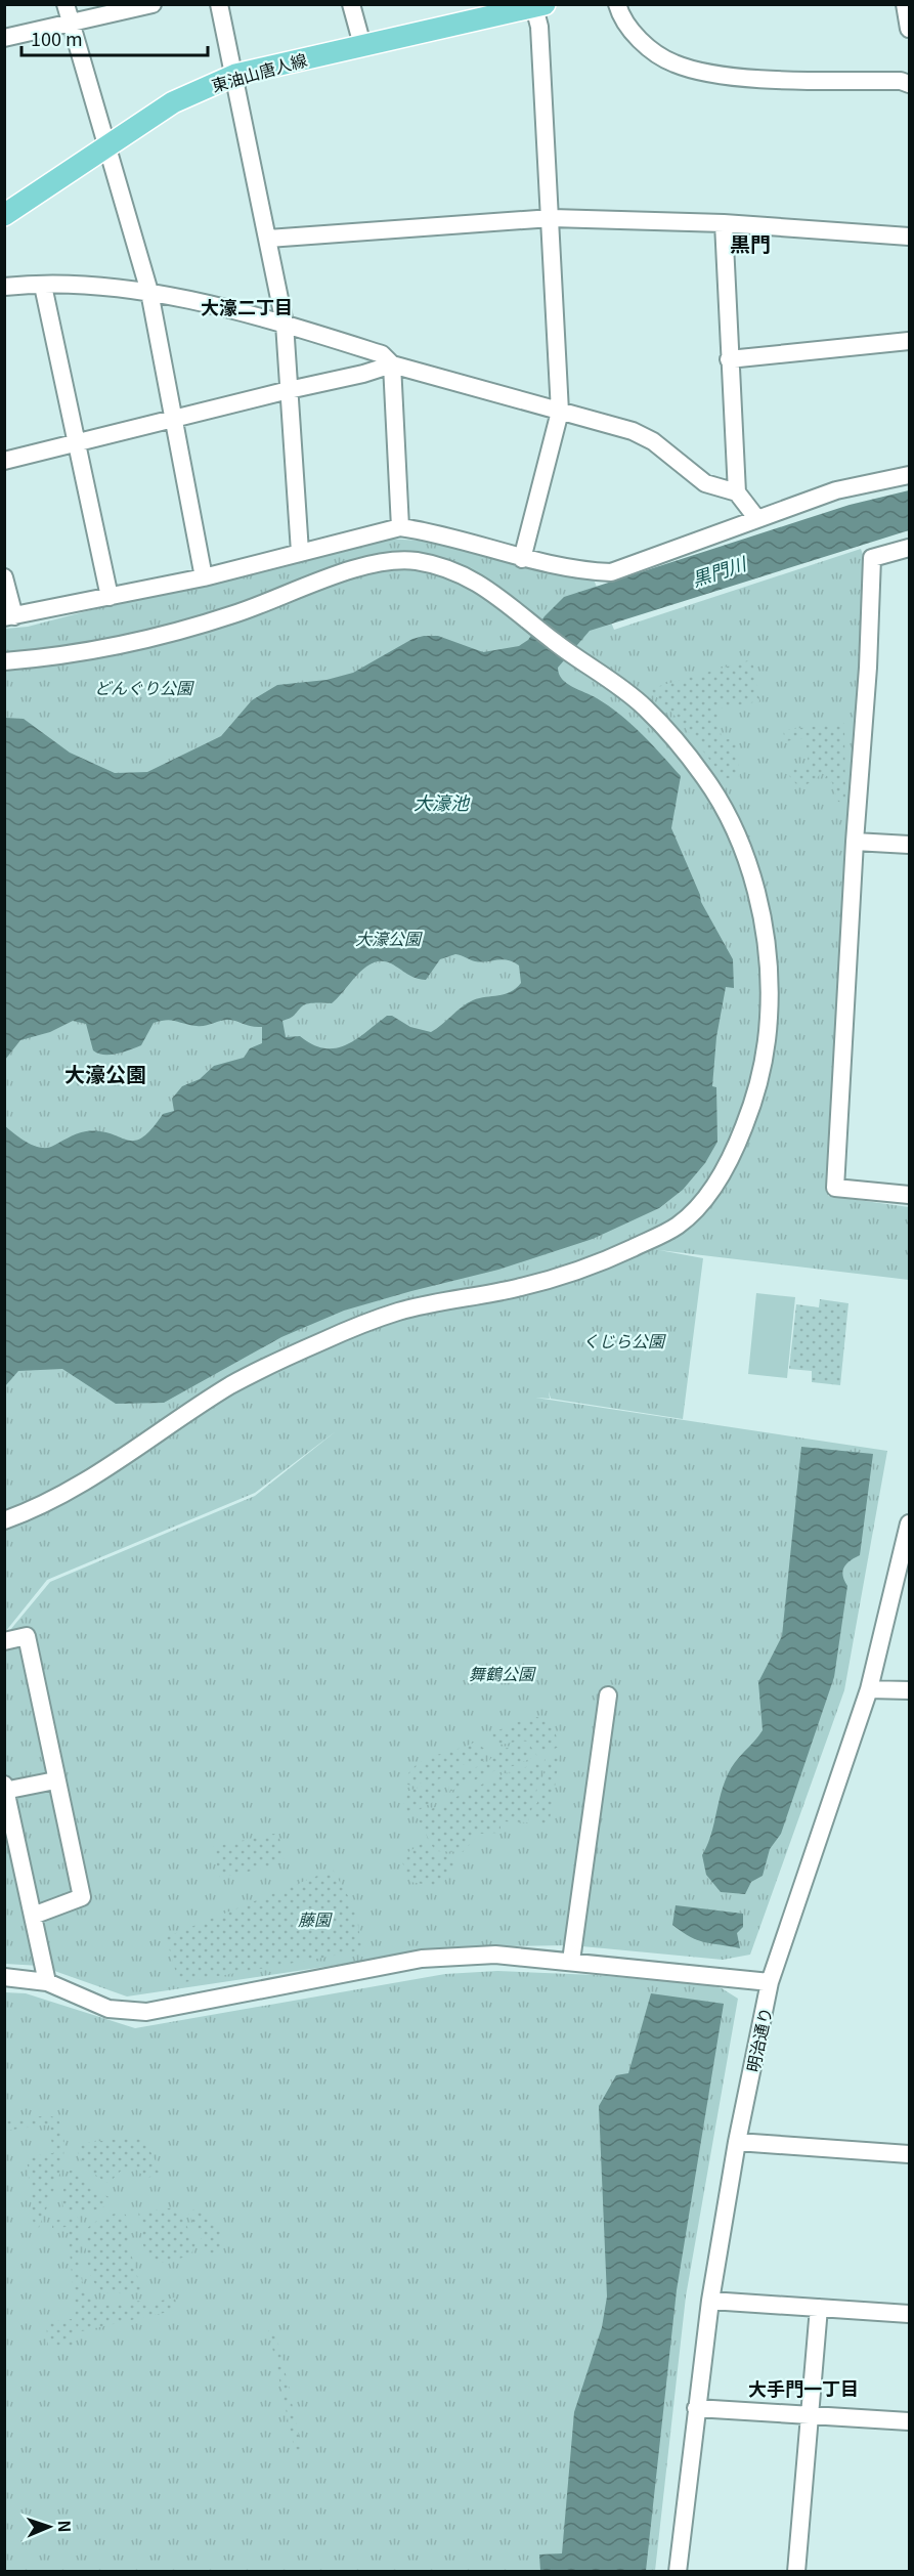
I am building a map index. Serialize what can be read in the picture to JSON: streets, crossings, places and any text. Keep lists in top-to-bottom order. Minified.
{"streets":{"main road":["東油山唐人線"],"street":["明治通り"]},"districts":["黒門","大濠二丁目","大濠公園","大手門一丁目"],"water":["黒門川","大濠池"],"parks":["どんぐり公園","大濠公園","くじら公園","舞鶴公園","藤園"],"scale_bar":"100 m","north":"right"}
